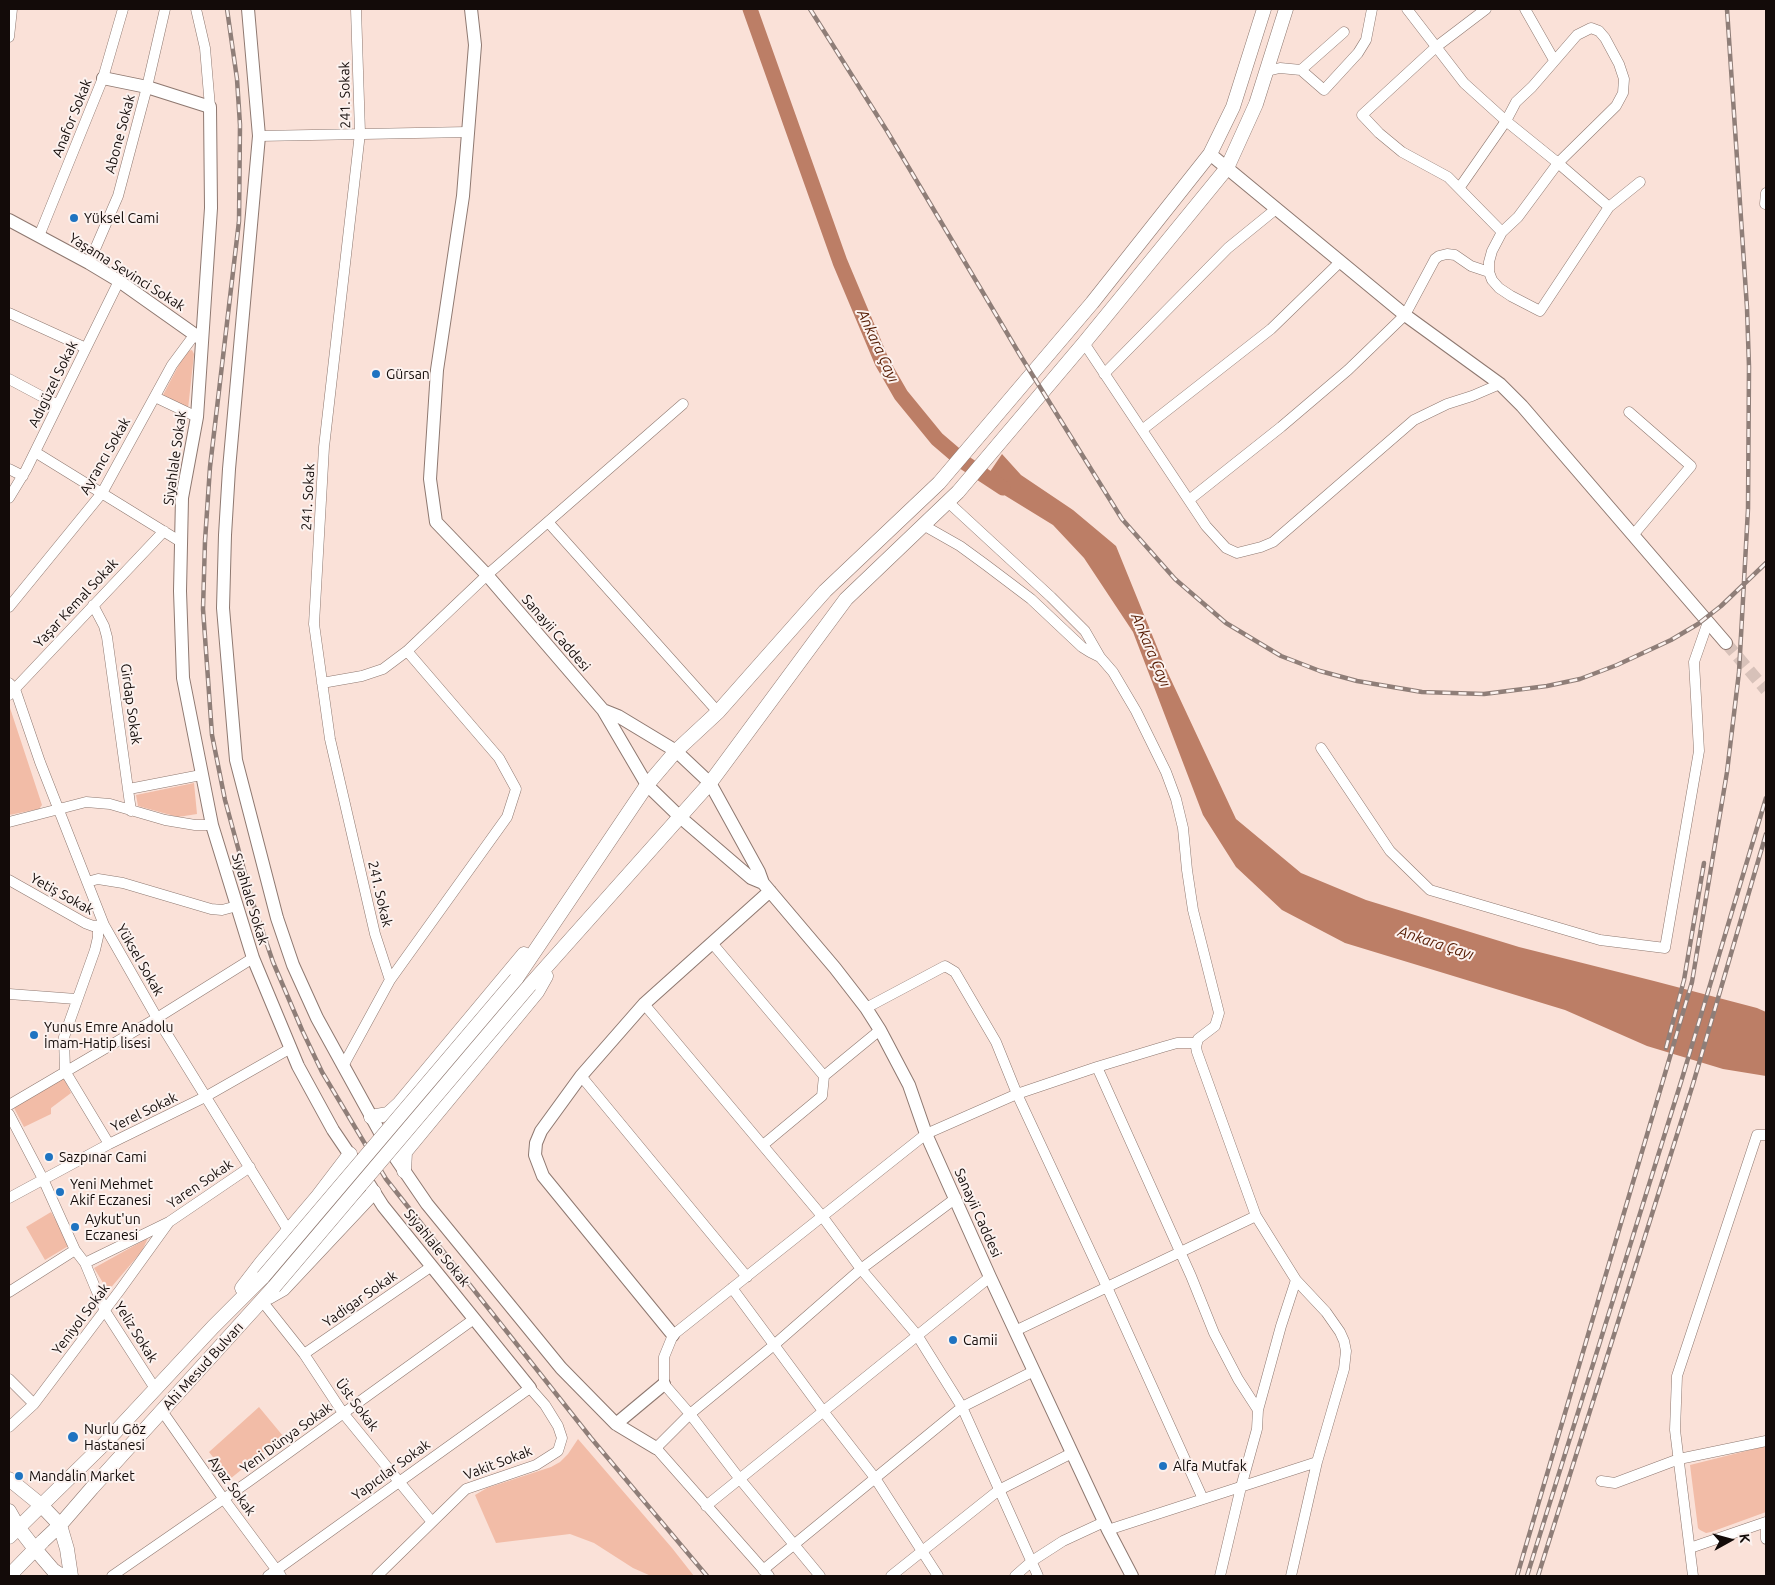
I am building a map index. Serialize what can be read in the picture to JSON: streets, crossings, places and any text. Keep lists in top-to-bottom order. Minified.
{"streets":{"main road":["Ahi Mesud Bulvarı"],"street":["241. Sokak","Anafor Sokak","Abone Sokak","Yaşama Sevinci Sokak","Adıgüzel Sokak","Ayrancı Sokak","Siyahlale Sokak","Yaşar Kemal Sokak","Sanayii Caddesi","Girdap Sokak","Yetiş Sokak","Yüksel Sokak","Yerel Sokak","Yaren Sokak","Yadigar Sokak","Yeniyol Sokak","Yeliz Sokak","Üst Sokak","Yeni Dünya Sokak","Vakit Sokak","Yapıcılar Sokak","Ayaz Sokak"]},"crossings":[["Anafor Sokak","Yaşama Sevinci Sokak"],["Abone Sokak","Yaşama Sevinci Sokak"],["Yaşama Sevinci Sokak","Adıgüzel Sokak"],["Yaşama Sevinci Sokak","Ayrancı Sokak"],["Yaşama Sevinci Sokak","Siyahlale Sokak"],["Ayrancı Sokak","Siyahlale Sokak"],["Siyahlale Sokak","Yerel Sokak"],["Siyahlale Sokak","Yadigar Sokak"],["Siyahlale Sokak","Yeni Dünya Sokak"],["Siyahlale Sokak","Vakit Sokak"],["Siyahlale Sokak","Yapıcılar Sokak"],["Yaşar Kemal Sokak","Girdap Sokak"],["Yaşar Kemal Sokak","Yüksel Sokak"],["Sanayii Caddesi","Ahi Mesud Bulvarı"],["Yetiş Sokak","Yüksel Sokak"],["Yüksel Sokak","Yerel Sokak"],["Yüksel Sokak","Yaren Sokak"],["Yerel Sokak","Yeliz Sokak"],["Yaren Sokak","Yeniyol Sokak"],["Yaren Sokak","Yeliz Sokak"],["Yadigar Sokak","Üst Sokak"],["Yeniyol Sokak","Yeliz Sokak"],["Yeliz Sokak","Ahi Mesud Bulvarı"],["Ahi Mesud Bulvarı","Üst Sokak"],["Ahi Mesud Bulvarı","Ayaz Sokak"],["Üst Sokak","Yeni Dünya Sokak"],["Üst Sokak","Vakit Sokak"],["Üst Sokak","Yapıcılar Sokak"],["Yeni Dünya Sokak","Ayaz Sokak"],["Vakit Sokak","Yapıcılar Sokak"],["Yapıcılar Sokak","Ayaz Sokak"]],"water":["Ankara Çayı"],"places":["Yüksel Cami","Gürsan","Yunus Emre Anadolu İmam-Hatip lisesi","Sazpınar Cami","Yeni Mehmet Akif Eczanesi","Aykut'un Eczanesi","Camii","Nurlu Göz Hastanesi","Alfa Mutfak","Mandalin Market"],"north":"right"}
